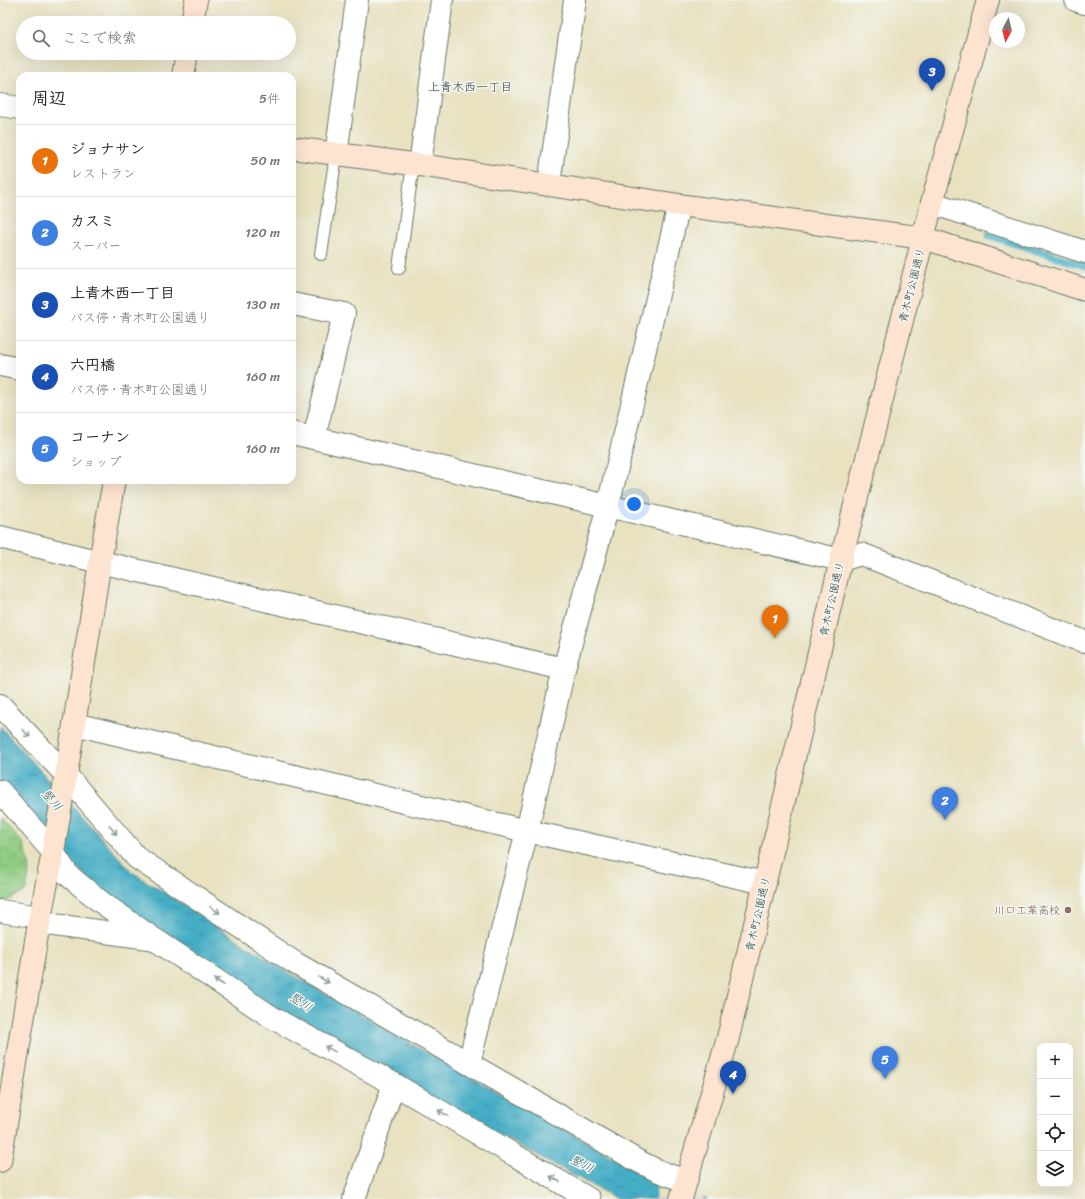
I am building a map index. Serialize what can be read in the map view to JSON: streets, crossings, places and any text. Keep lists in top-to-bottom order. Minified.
{"streets":{"street":["青木町公園通り"]},"districts":["上青木西一丁目"],"water":["竪川"],"places":["川口工業高校"],"north":"bottom","page":{"search":"ここで検索","pins":["3","1","2","5","4"],"heading":["周辺","5件"],"list":[{"mark":"1","name":"ジョナサン","note":"レストラン","value":"50 m"},{"mark":"2","name":"カスミ","note":"スーパー","value":"120 m"},{"mark":"3","name":"上青木西一丁目","note":"バス停 · 青木町公園通り","value":"130 m"},{"mark":"4","name":"六円橋","note":"バス停 · 青木町公園通り","value":"160 m"},{"mark":"5","name":"コーナン","note":"ショップ","value":"160 m"}],"map_buttons":["+","−"]}}
